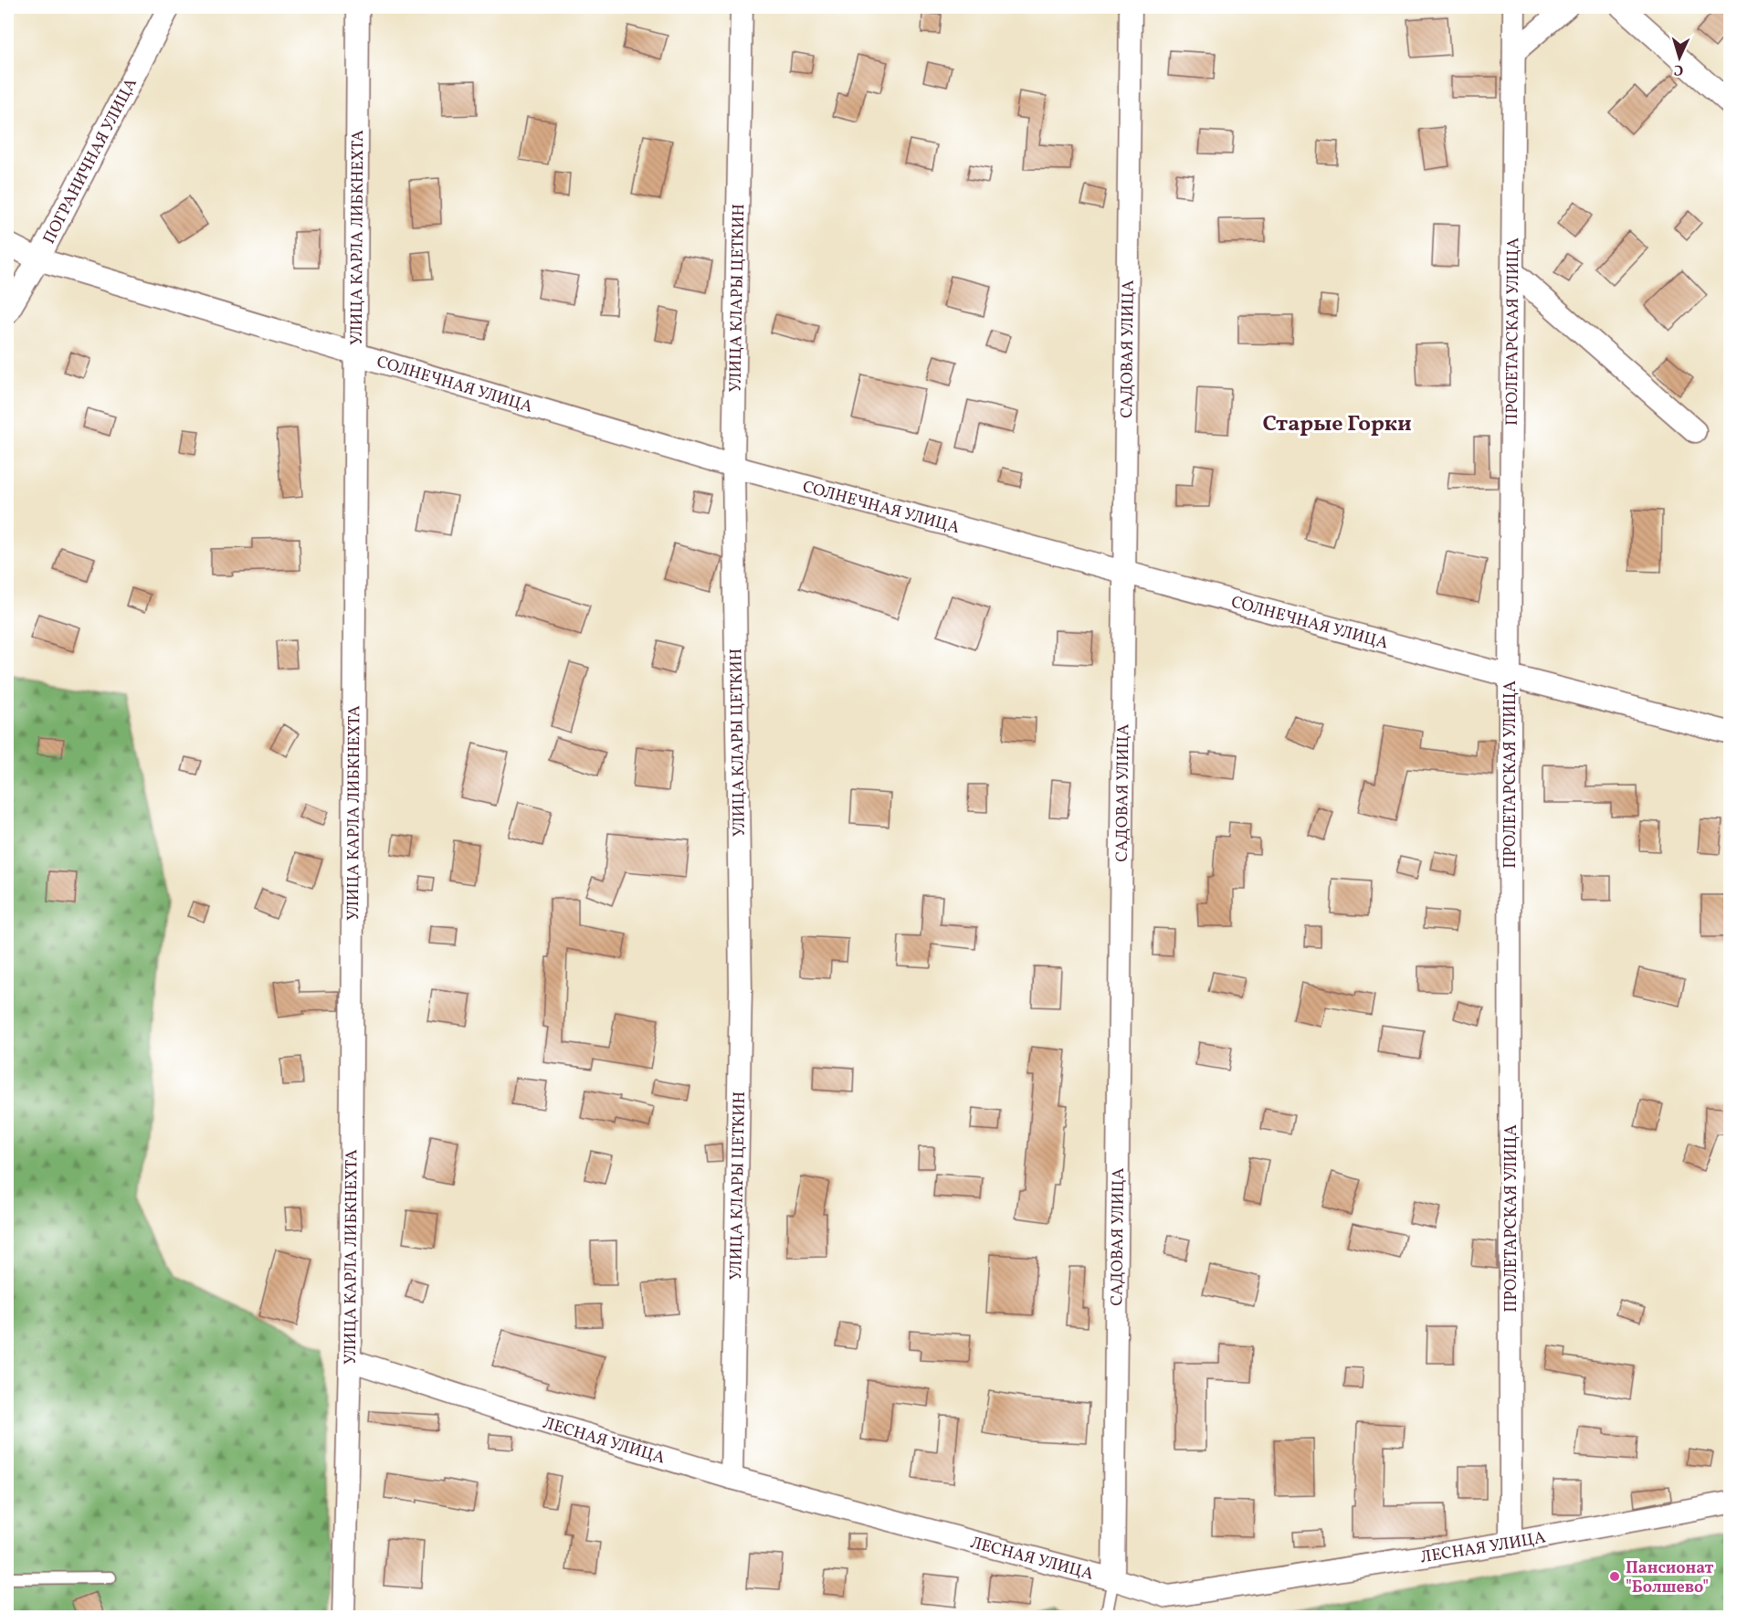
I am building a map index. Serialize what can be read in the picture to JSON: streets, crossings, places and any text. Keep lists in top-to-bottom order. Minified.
{"streets":{"street":["ПОГРАНИЧНАЯ УЛИЦА","УЛИЦА КАРЛА ЛИБКНЕХТА","УЛИЦА КЛАРЫ ЦЕТКИН","ПРОЛЕТАРСКАЯ УЛИЦА","САДОВАЯ УЛИЦА","СОЛНЕЧНАЯ УЛИЦА","ЛЕСНАЯ УЛИЦА"]},"crossings":[["ПОГРАНИЧНАЯ УЛИЦА","СОЛНЕЧНАЯ УЛИЦА"],["УЛИЦА КАРЛА ЛИБКНЕХТА","СОЛНЕЧНАЯ УЛИЦА"],["УЛИЦА КАРЛА ЛИБКНЕХТА","ЛЕСНАЯ УЛИЦА"],["УЛИЦА КЛАРЫ ЦЕТКИН","СОЛНЕЧНАЯ УЛИЦА"],["УЛИЦА КЛАРЫ ЦЕТКИН","ЛЕСНАЯ УЛИЦА"],["ПРОЛЕТАРСКАЯ УЛИЦА","СОЛНЕЧНАЯ УЛИЦА"],["ПРОЛЕТАРСКАЯ УЛИЦА","ЛЕСНАЯ УЛИЦА"],["САДОВАЯ УЛИЦА","СОЛНЕЧНАЯ УЛИЦА"],["САДОВАЯ УЛИЦА","ЛЕСНАЯ УЛИЦА"]],"districts":["Старые Горки"],"places":["Пансионат \"Болшево\""],"north":"bottom"}
